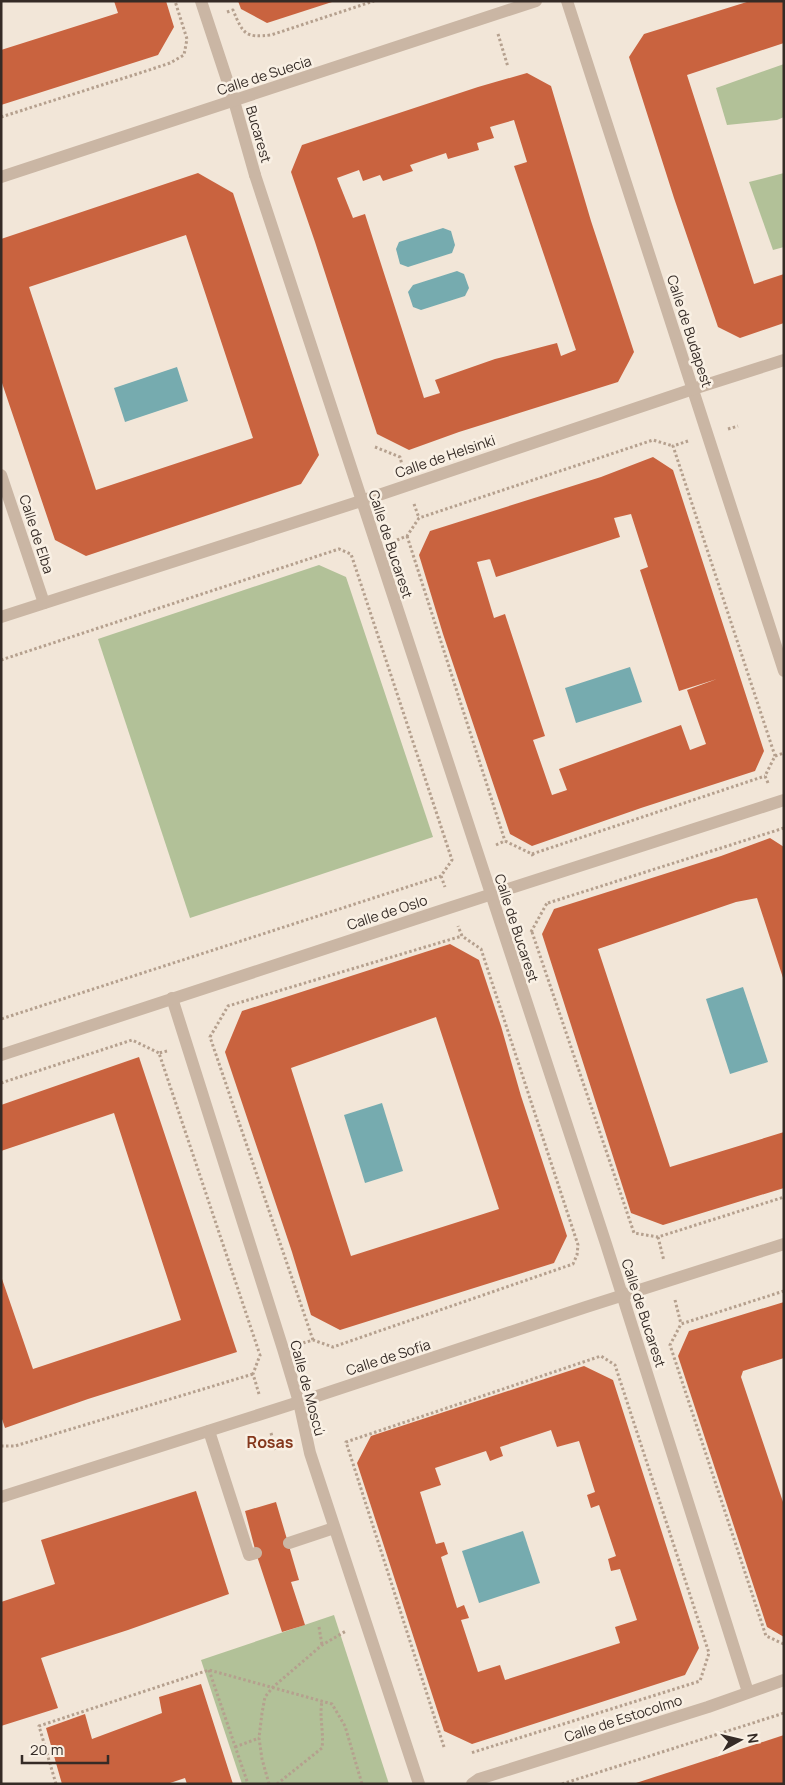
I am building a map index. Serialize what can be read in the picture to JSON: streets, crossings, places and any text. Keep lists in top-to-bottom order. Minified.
{"streets":{"street":["Calle de Suecia","Bucarest","Calle de Budapest","Calle de Helsinki","Calle de Elba","Calle de Bucarest","Calle de Oslo","Calle de Sofía","Calle de Moscú","Calle de Estocolmo"]},"crossings":[["Calle de Suecia","Bucarest"],["Bucarest","Calle de Bucarest"],["Calle de Budapest","Calle de Helsinki"],["Calle de Helsinki","Calle de Elba"],["Calle de Helsinki","Calle de Bucarest"],["Calle de Bucarest","Calle de Oslo"],["Calle de Bucarest","Calle de Sofía"],["Calle de Bucarest","Calle de Estocolmo"],["Calle de Oslo","Calle de Moscú"],["Calle de Sofía","Calle de Moscú"]],"districts":["Rosas"],"scale_bar":"20 m","north":"right"}
